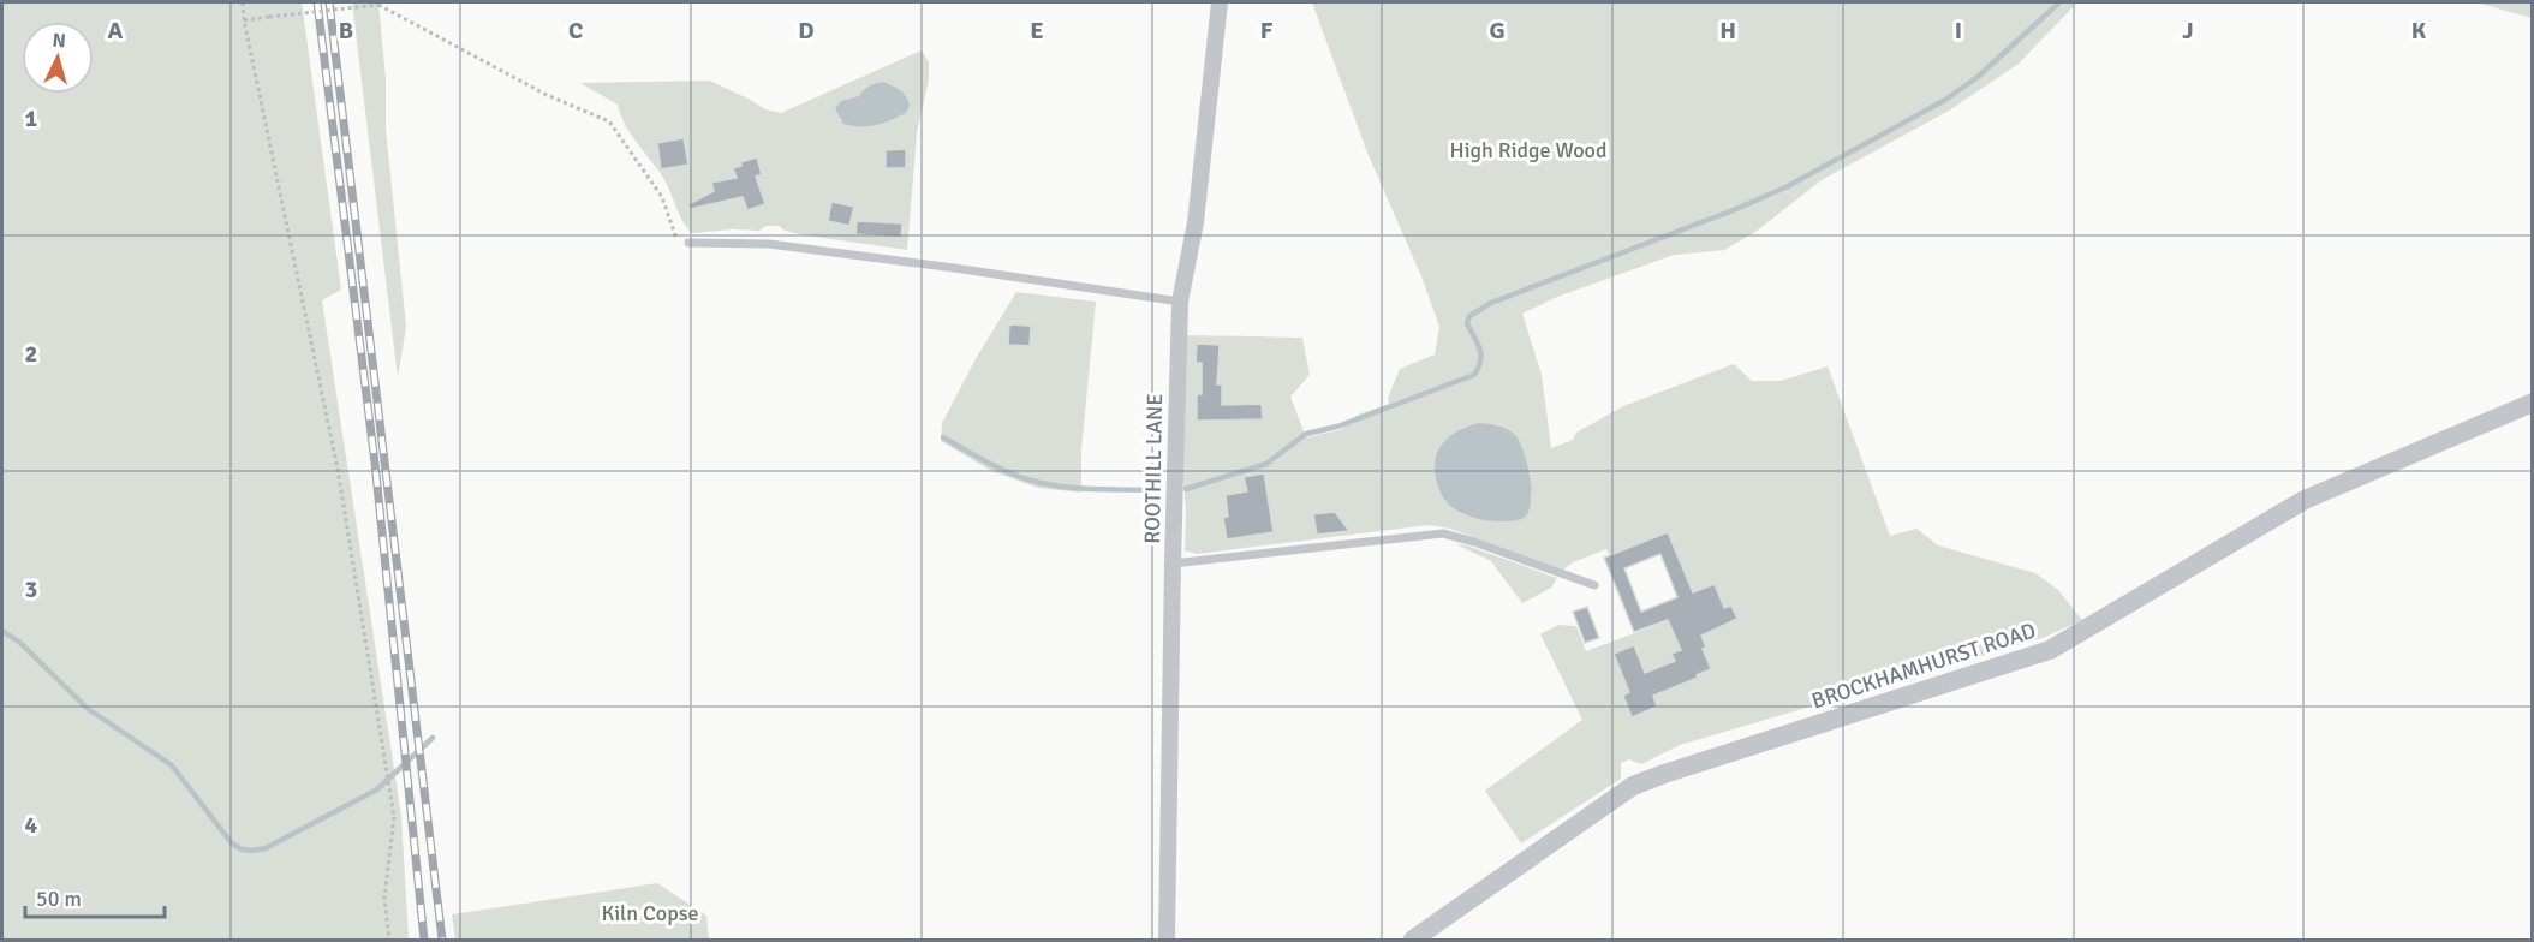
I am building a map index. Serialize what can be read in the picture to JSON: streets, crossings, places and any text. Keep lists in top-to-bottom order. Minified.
{"streets":{"street":["ROOTHILL LANE","BROCKHAMHURST ROAD"]},"parks":["High Ridge Wood","Kiln Copse"],"scale_bar":"50 m","north":"top","grid":{"columns":["A","B","C","D","E","F","G","H","I","J","K"],"rows":["1","2","3","4"]}}
